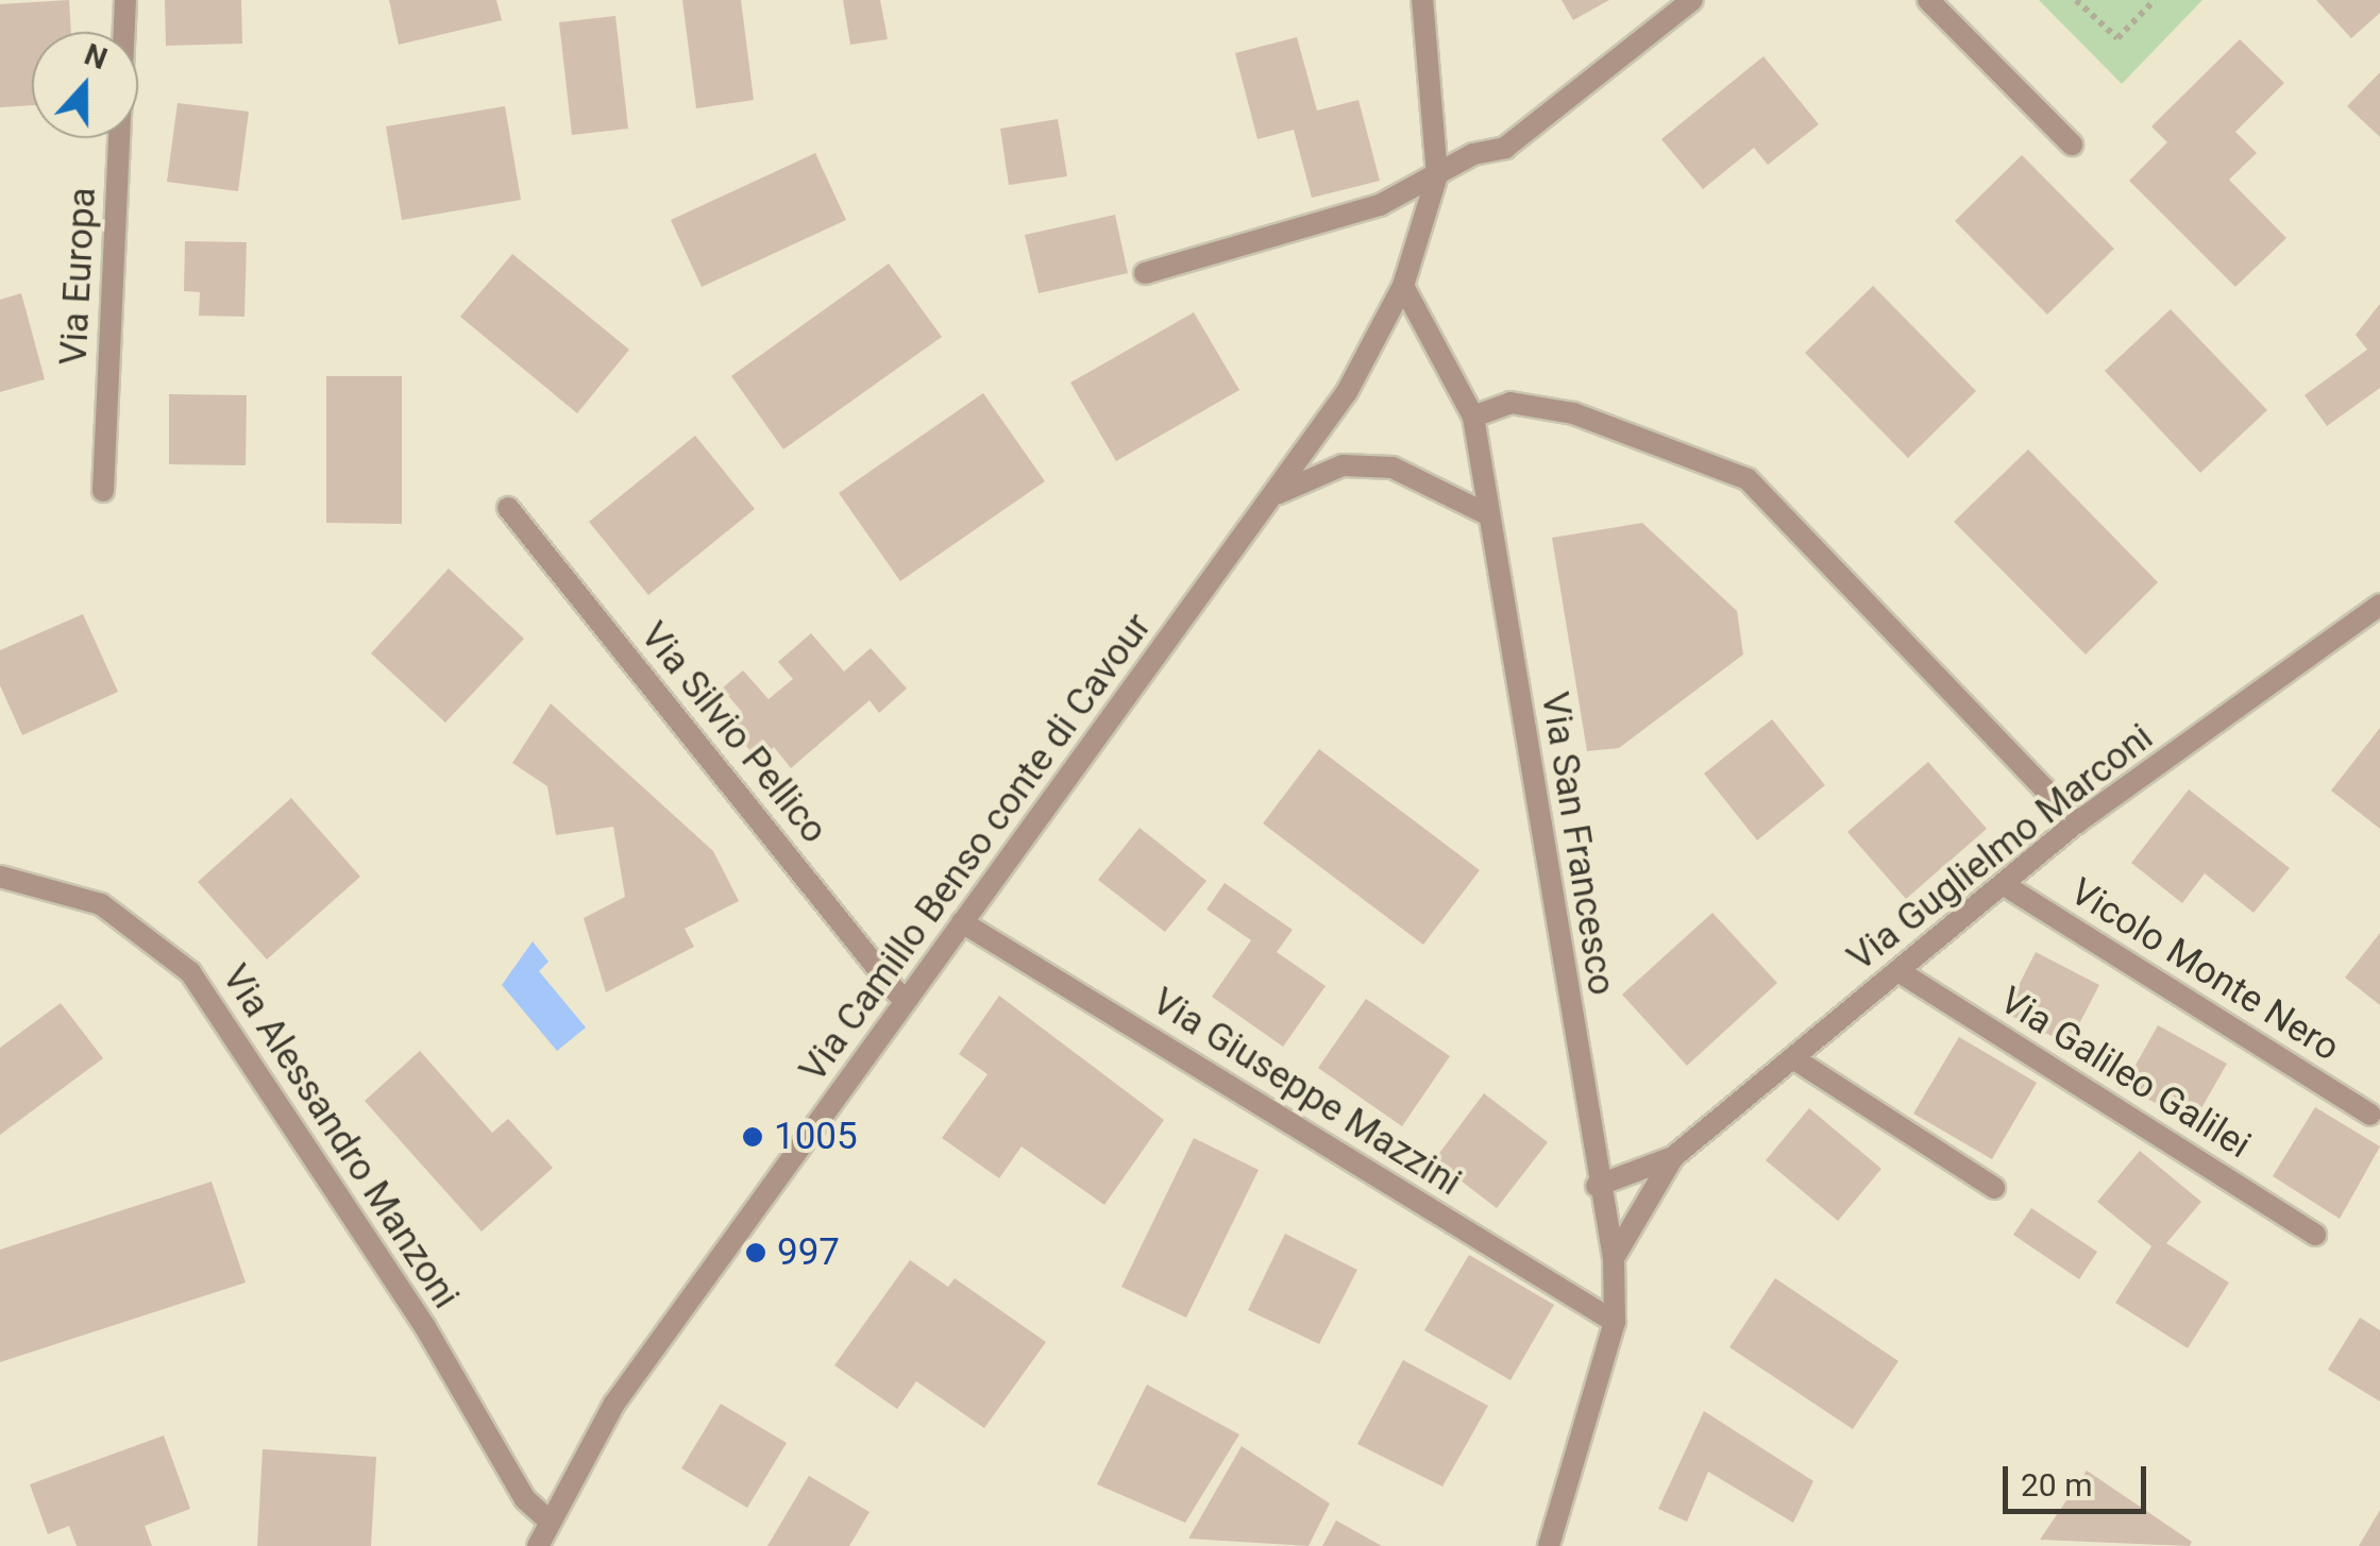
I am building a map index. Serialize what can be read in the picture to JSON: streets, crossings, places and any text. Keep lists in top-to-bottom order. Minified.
{"streets":{"street":["Via Europa","Via Silvio Pellico","Via San Francesco","Via Camillo Benso conte di Cavour","Via Guglielmo Marconi","Vicolo Monte Nero","Via Galileo Galilei","Via Giuseppe Mazzini","Via Alessandro Manzoni"]},"crossings":[["Via Silvio Pellico","Via Camillo Benso conte di Cavour"],["Via San Francesco","Via Guglielmo Marconi"],["Via San Francesco","Via Giuseppe Mazzini"],["Via Camillo Benso conte di Cavour","Via Giuseppe Mazzini"],["Via Camillo Benso conte di Cavour","Via Alessandro Manzoni"],["Via Guglielmo Marconi","Vicolo Monte Nero"],["Via Guglielmo Marconi","Via Galileo Galilei"]],"places":["1005","997"],"scale_bar":"20 m","north":"top"}
